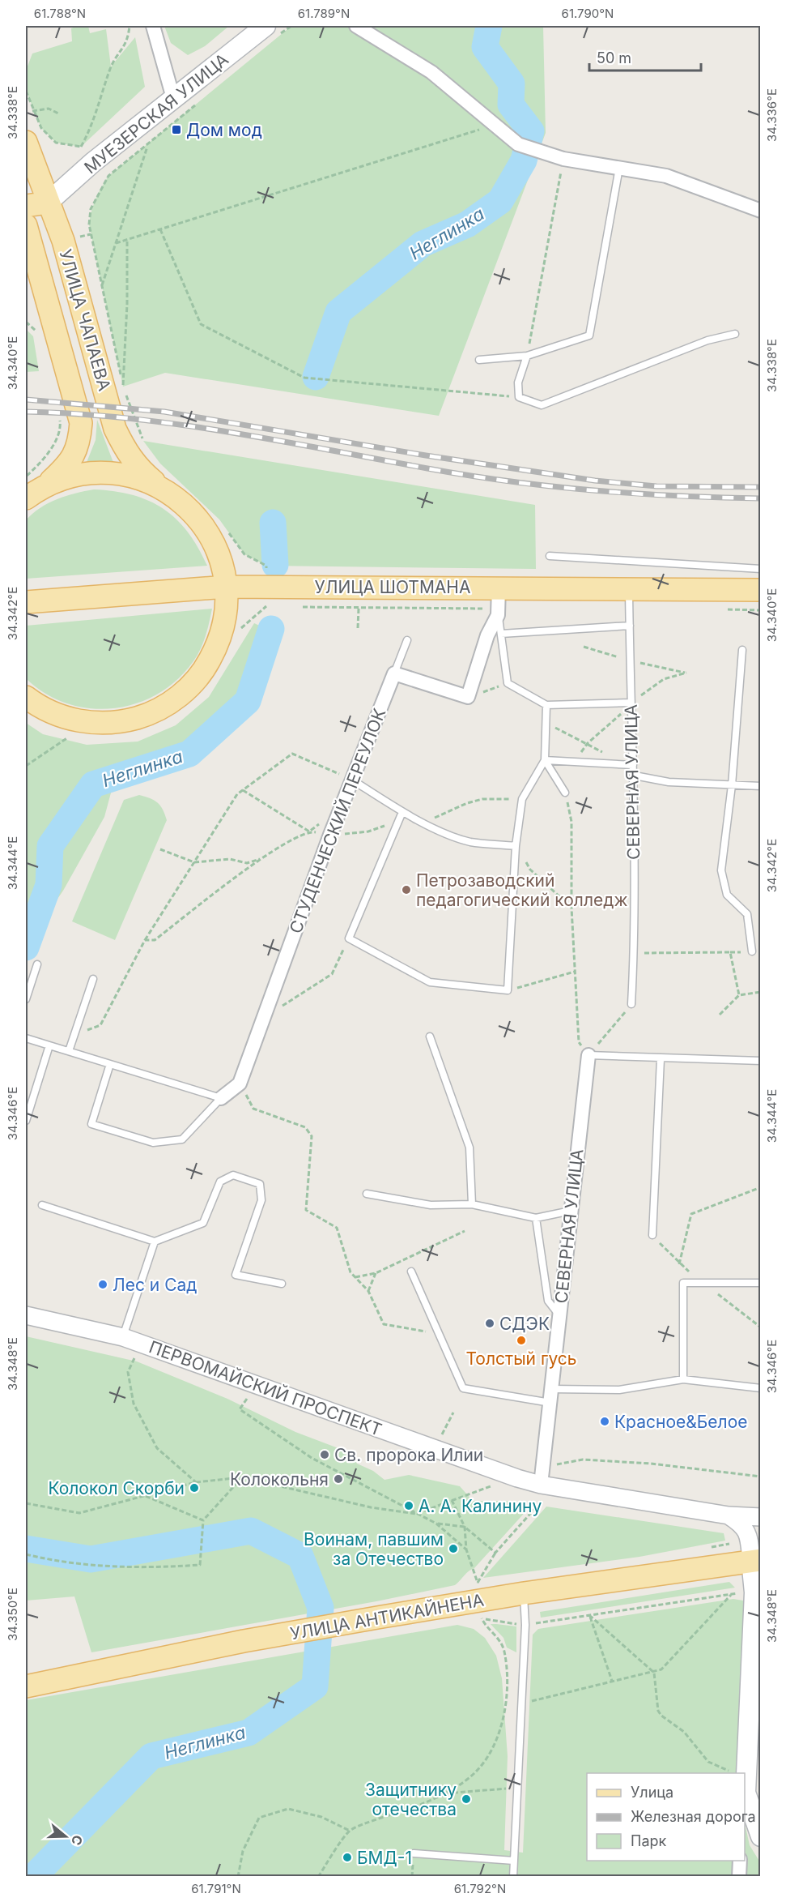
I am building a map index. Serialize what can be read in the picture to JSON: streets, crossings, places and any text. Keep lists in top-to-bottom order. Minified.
{"streets":{"main road":["МУЕЗЕРСКАЯ УЛИЦА","УЛИЦА ЧАПАЕВА","УЛИЦА ШОТМАНА","УЛИЦА АНТИКАЙНЕНА"],"street":["СЕВЕРНАЯ УЛИЦА","СТУДЕНЧЕСКИЙ ПЕРЕУЛОК","ПЕРВОМАЙСКИЙ ПРОСПЕКТ"]},"crossings":[["МУЕЗЕРСКАЯ УЛИЦА","УЛИЦА ЧАПАЕВА"],["УЛИЦА ШОТМАНА","СЕВЕРНАЯ УЛИЦА"],["СЕВЕРНАЯ УЛИЦА","ПЕРВОМАЙСКИЙ ПРОСПЕКТ"]],"water":["Неглинка"],"places":{"transit":["Дом мод"],"other":["Петрозаводский педагогический колледж","Лес и Сад","СДЭК","Толстый гусь","Красное&Белое","Св. пророка Илии","Колокольня","Колокол Скорби","А. А. Калинину","Воинам, павшим за Отечество","Защитнику отечества","БМД-1"]},"legend":["Улица","Железная дорога","Парк"],"scale_bar":"50 m","north":"right","coordinates":["61.788°N","61.789°N","61.790°N","34.338°E","34.336°E","34.340°E","34.342°E","34.344°E","34.346°E","34.348°E","34.350°E","61.791°N","61.792°N"]}
